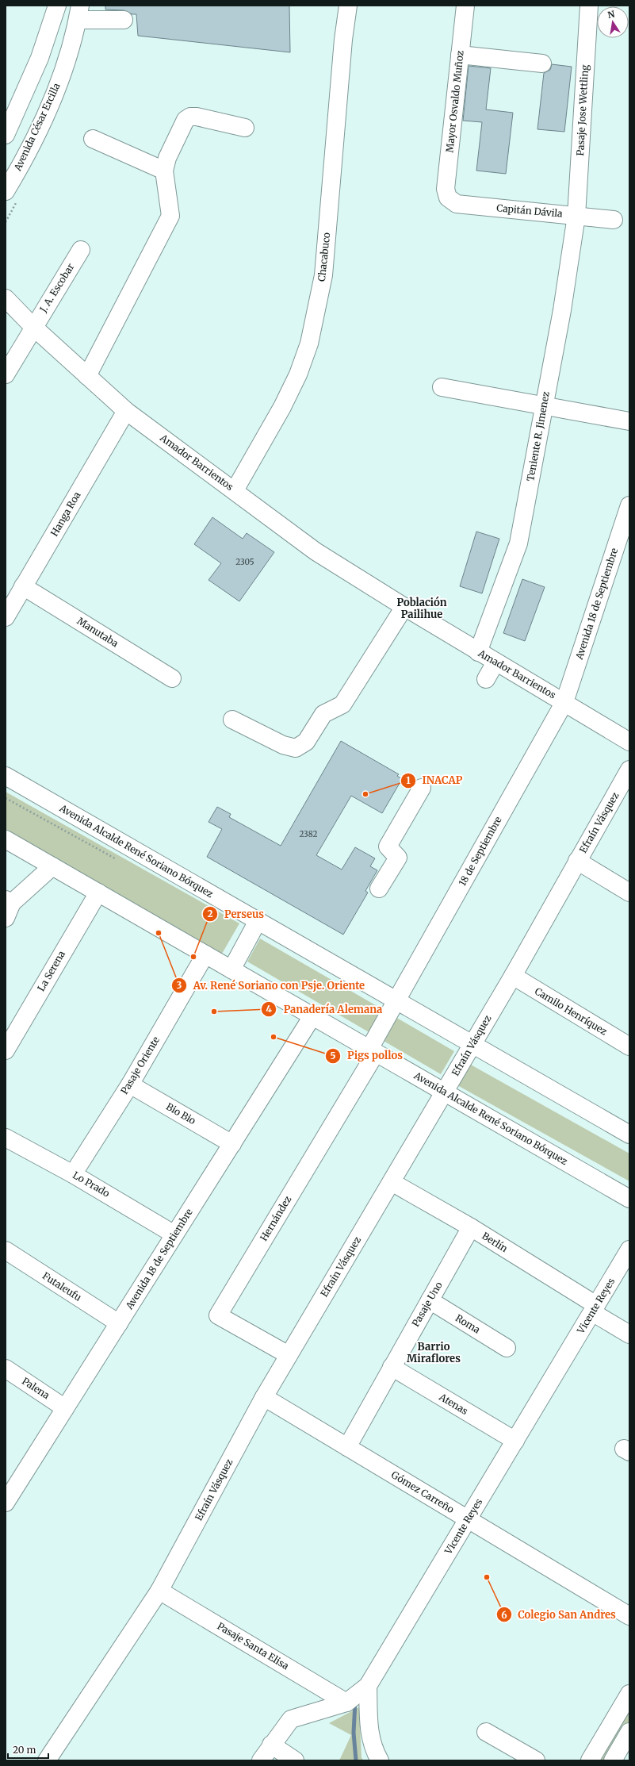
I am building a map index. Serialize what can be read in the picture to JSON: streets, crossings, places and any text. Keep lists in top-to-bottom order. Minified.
{"streets":{"street":["Mayor Osvaldo Muñoz","Pasaje Jose Wettling","Avenida César Ercilla","Capitán Dávila","Chacabuco","J. A. Escobar","Teniente R. Jimenez","Amador Barrientos","Hanga Roa","Avenida 18 de Septiembre","Manutaba","Efraín Vásquez","Avenida Alcalde René Soriano Bórquez","18 de Septiembre","La Serena","Camilo Henríquez","Pasaje Oriente","Bio Bio","Lo Prado","Hernández","Berlín","Futaleufu","Pasaje Uno","Vicente Reyes","Roma","Palena","Atenas","Gómez Carreño","Pasaje Santa Elisa"]},"crossings":[["Mayor Osvaldo Muñoz","Capitán Dávila"],["Pasaje Jose Wettling","Capitán Dávila"],["Pasaje Jose Wettling","Teniente R. Jimenez"],["Capitán Dávila","Teniente R. Jimenez"],["Chacabuco","Amador Barrientos"],["J. A. Escobar","Amador Barrientos"],["Teniente R. Jimenez","Amador Barrientos"],["Amador Barrientos","Hanga Roa"],["Amador Barrientos","Avenida 18 de Septiembre"],["Amador Barrientos","18 de Septiembre"],["Hanga Roa","Manutaba"],["Avenida 18 de Septiembre","Avenida Alcalde René Soriano Bórquez"],["Avenida 18 de Septiembre","18 de Septiembre"],["Avenida 18 de Septiembre","Bio Bio"],["Avenida 18 de Septiembre","Lo Prado"],["Avenida 18 de Septiembre","Futaleufu"],["Avenida 18 de Septiembre","Palena"],["Efraín Vásquez","Avenida Alcalde René Soriano Bórquez"],["Efraín Vásquez","Camilo Henríquez"],["Efraín Vásquez","Hernández"],["Efraín Vásquez","Berlín"],["Efraín Vásquez","Gómez Carreño"],["Efraín Vásquez","Pasaje Santa Elisa"],["Avenida Alcalde René Soriano Bórquez","18 de Septiembre"],["Avenida Alcalde René Soriano Bórquez","La Serena"],["Avenida Alcalde René Soriano Bórquez","Pasaje Oriente"],["Avenida Alcalde René Soriano Bórquez","Hernández"],["18 de Septiembre","Hernández"],["Pasaje Oriente","Bio Bio"],["Pasaje Oriente","Lo Prado"],["Berlín","Pasaje Uno"],["Berlín","Vicente Reyes"],["Pasaje Uno","Roma"],["Pasaje Uno","Atenas"],["Pasaje Uno","Gómez Carreño"],["Vicente Reyes","Atenas"],["Vicente Reyes","Gómez Carreño"],["Vicente Reyes","Pasaje Santa Elisa"]],"districts":["Población Pailihue","Barrio Miraflores"],"places":["INACAP","Av. René Soriano con Psje. Oriente","Perseus","Panadería Alemana","Pigs pollos","Colegio San Andres"],"house_numbers":["2305","2382"],"scale_bar":"20 m","north":"top"}
